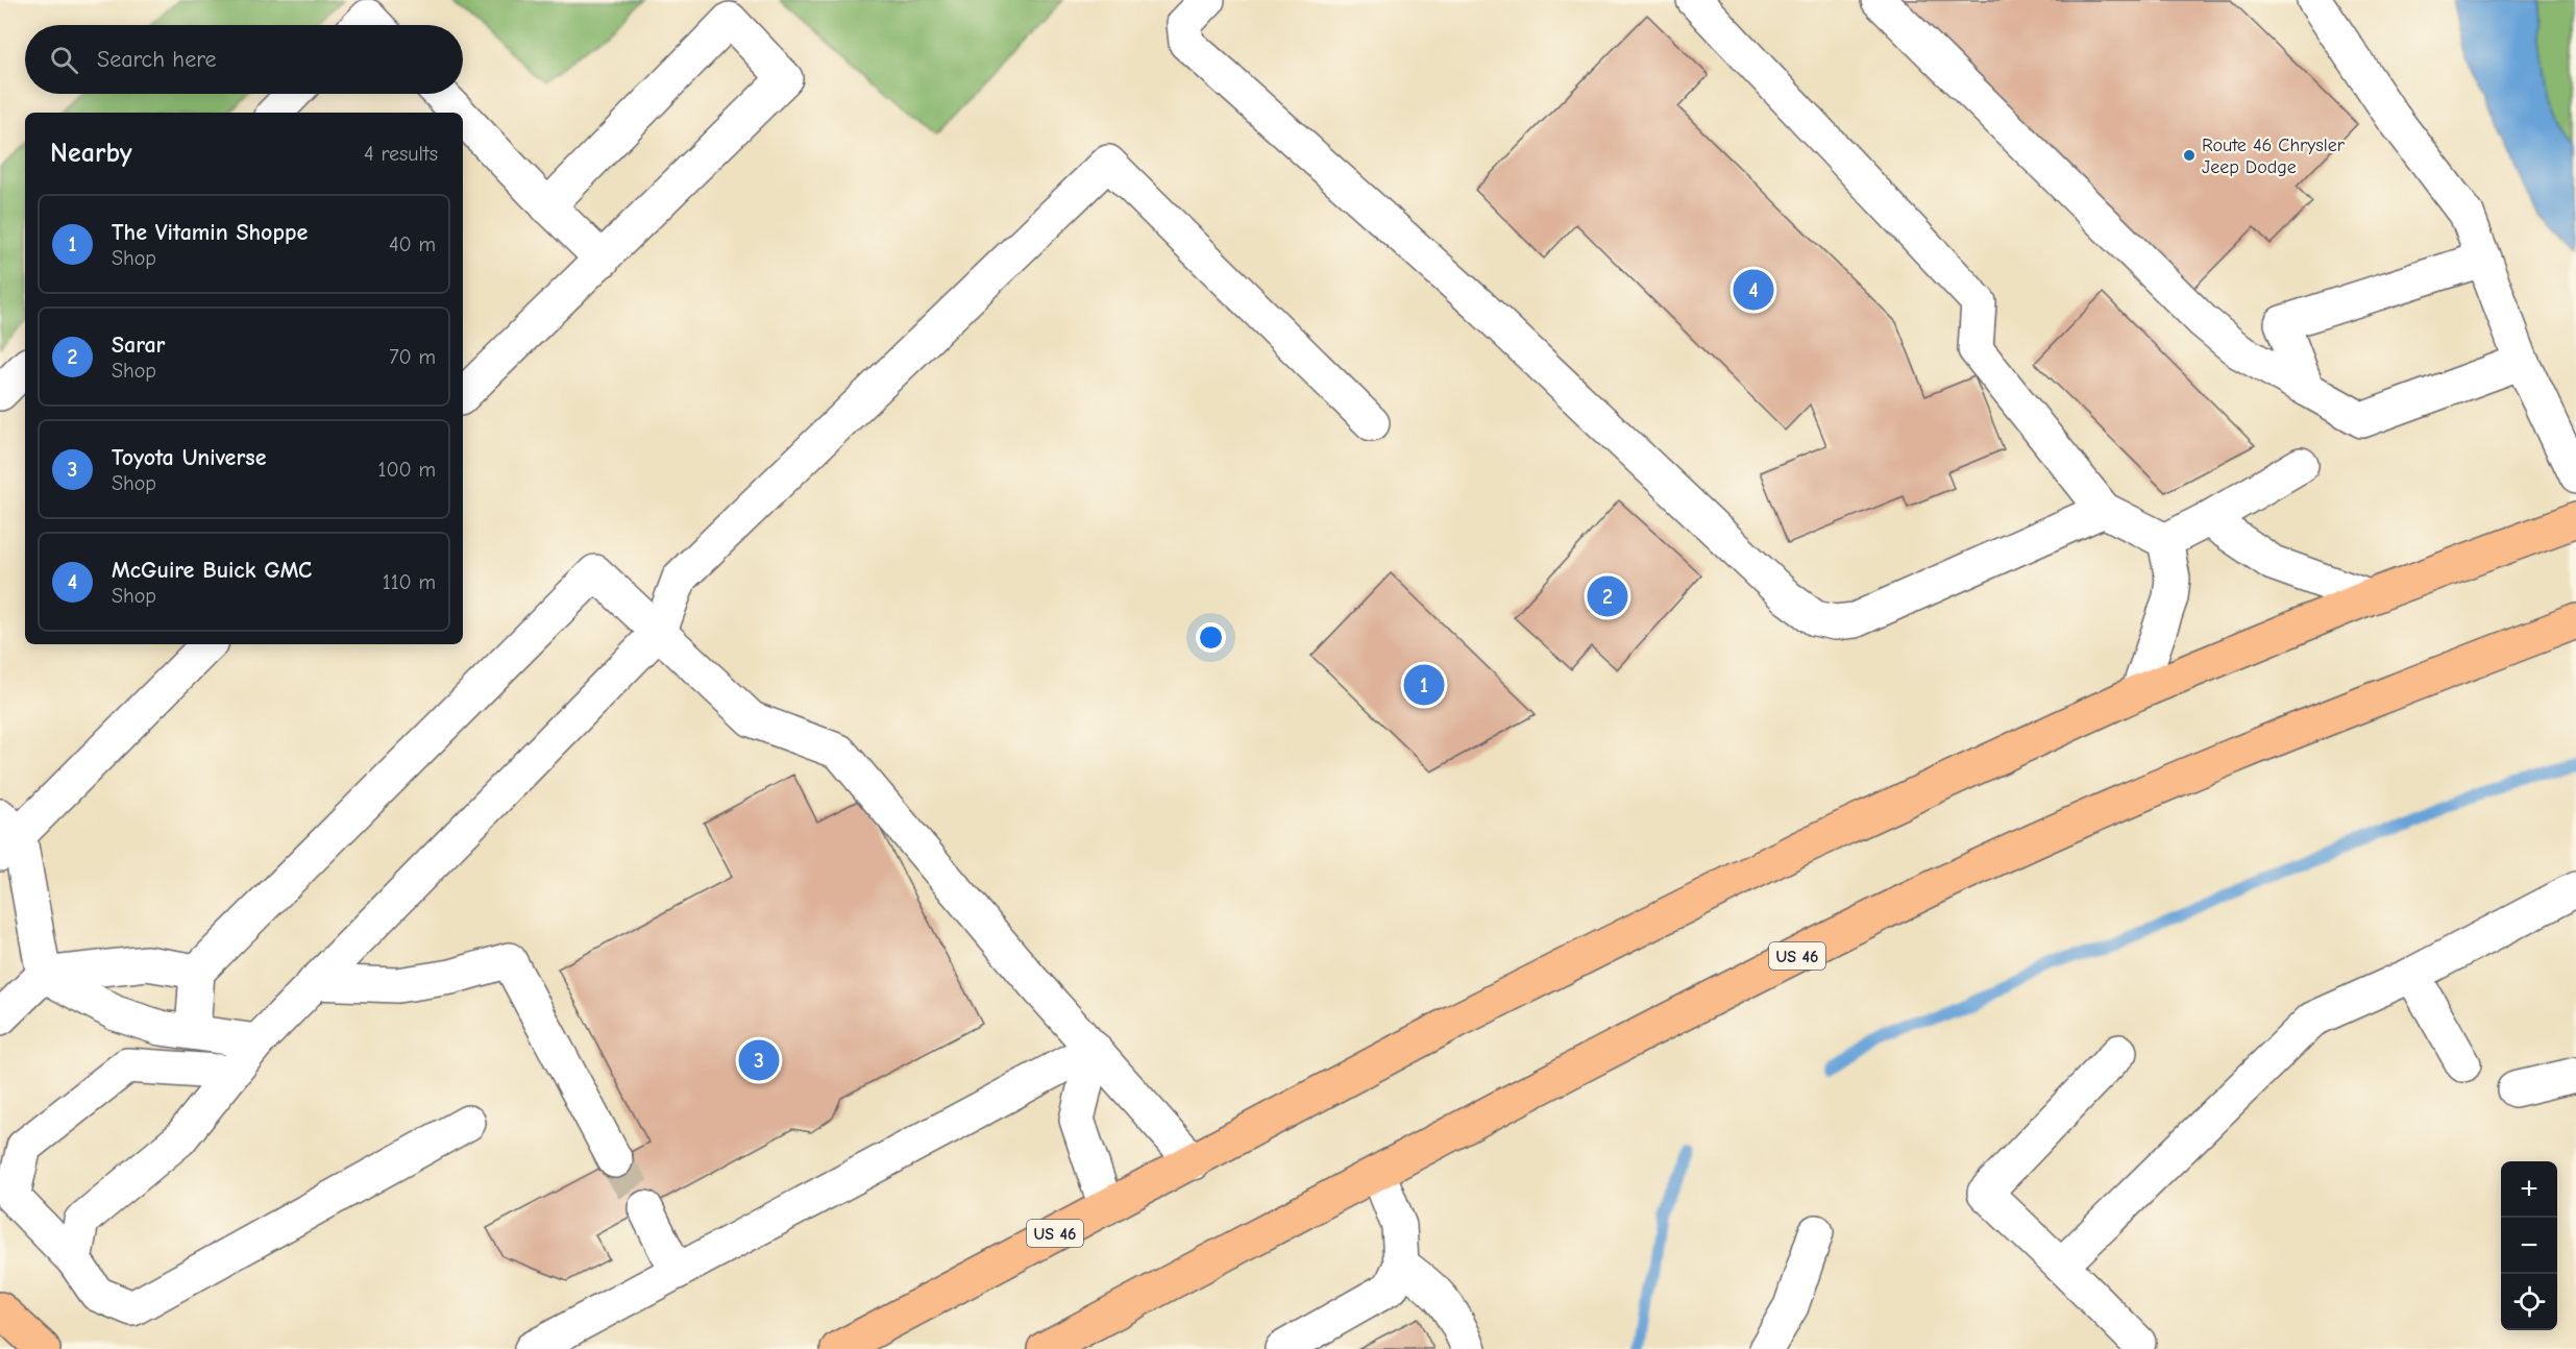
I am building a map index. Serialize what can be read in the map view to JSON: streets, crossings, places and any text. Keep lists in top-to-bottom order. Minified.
{"streets":{"highway":["US 46"]},"places":["Route 46 Chrysler Jeep Dodge"],"page":{"search":"Search here","heading":["Nearby","4 results"],"list":[{"mark":"1","name":"The Vitamin Shoppe","note":"Shop","value":"40 m"},{"mark":"2","name":"Sarar","note":"Shop","value":"70 m"},{"mark":"3","name":"Toyota Universe","note":"Shop","value":"100 m"},{"mark":"4","name":"McGuire Buick GMC","note":"Shop","value":"110 m"}],"pins":["4","2","1","3"],"map_buttons":["+","−"]}}
